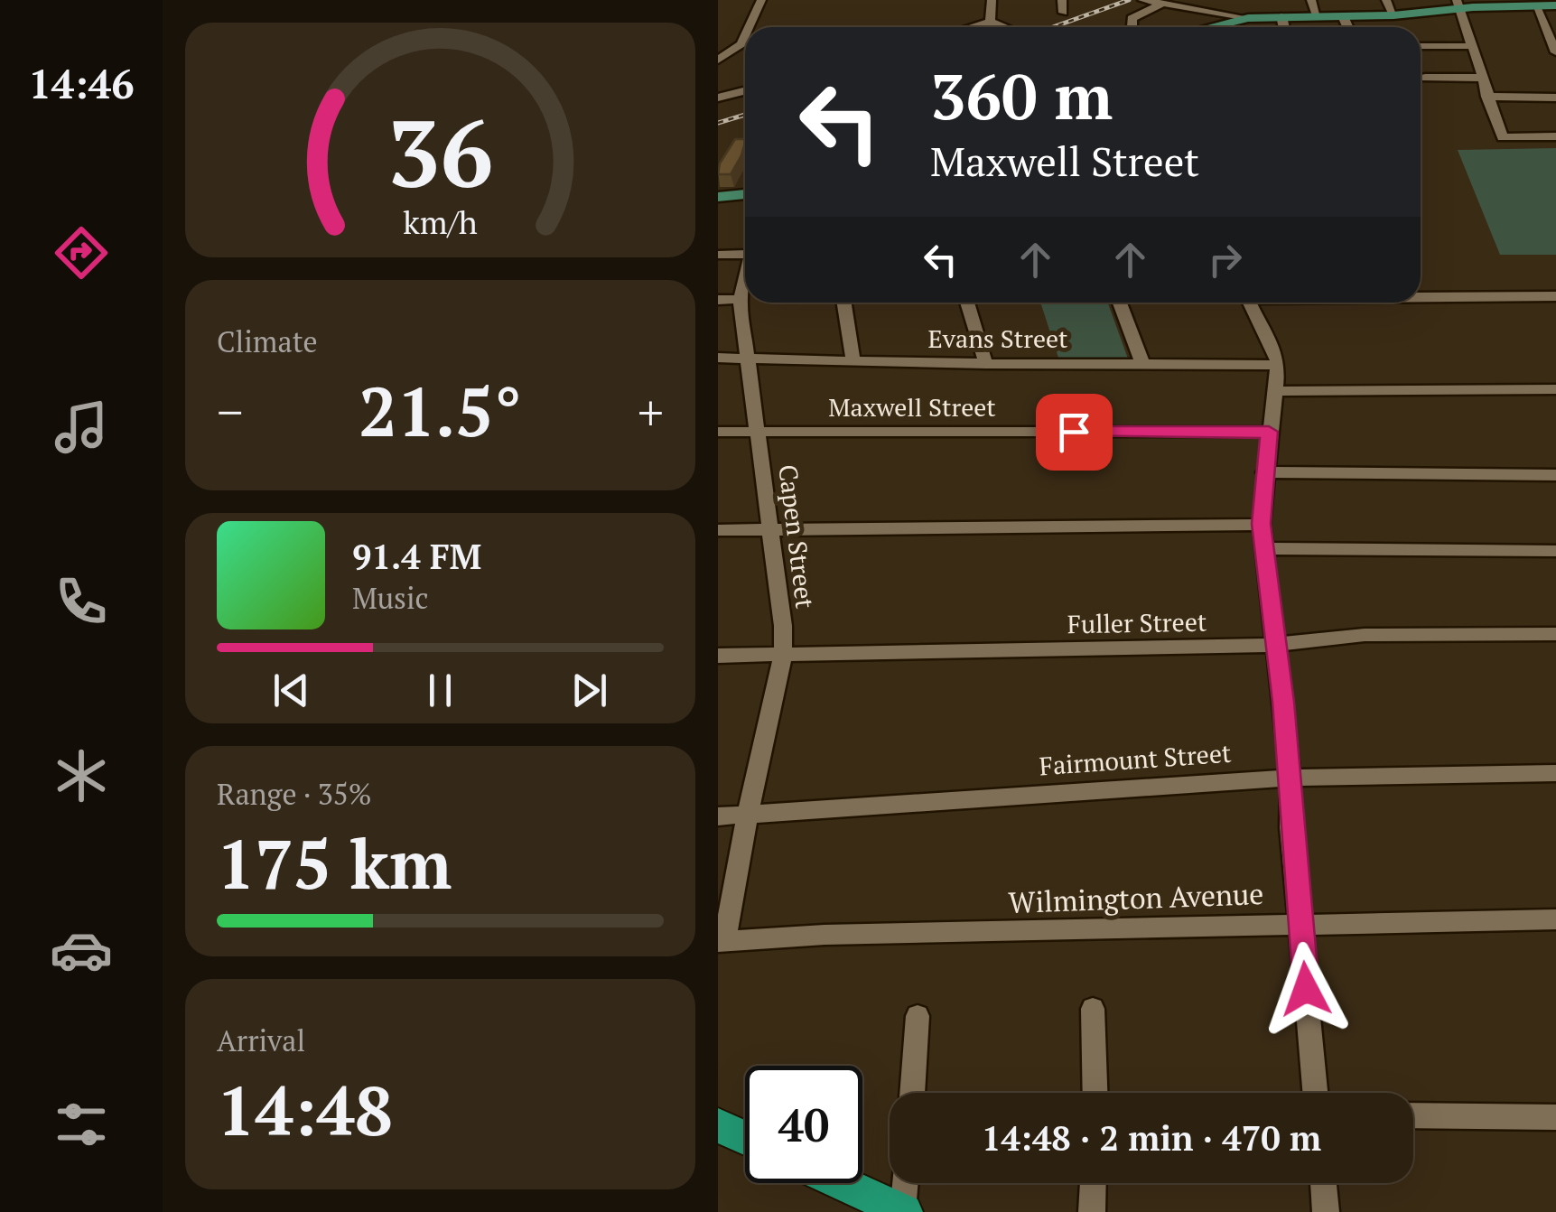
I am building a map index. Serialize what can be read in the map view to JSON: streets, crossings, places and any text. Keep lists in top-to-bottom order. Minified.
{"streets":{"street":["Evans Street","Maxwell Street","Capen Street","Fuller Street","Fairmount Street","Wilmington Avenue"]},"crossings":[["Evans Street","Capen Street"],["Maxwell Street","Capen Street"],["Capen Street","Fuller Street"],["Capen Street","Fairmount Street"],["Capen Street","Wilmington Avenue"]],"page":{"tabs":"14:46","turn":["360 m","Maxwell Street"],"tile":["Climate",["Range · 35%","175 km"],["Arrival","14:48"]],"heat":["−","21.5°","+"],"song":["91.4 FM","Music"],"limit":"40","trip":"14:48 · 2 min · 470 m","gauge":["36","km/h"]}}
